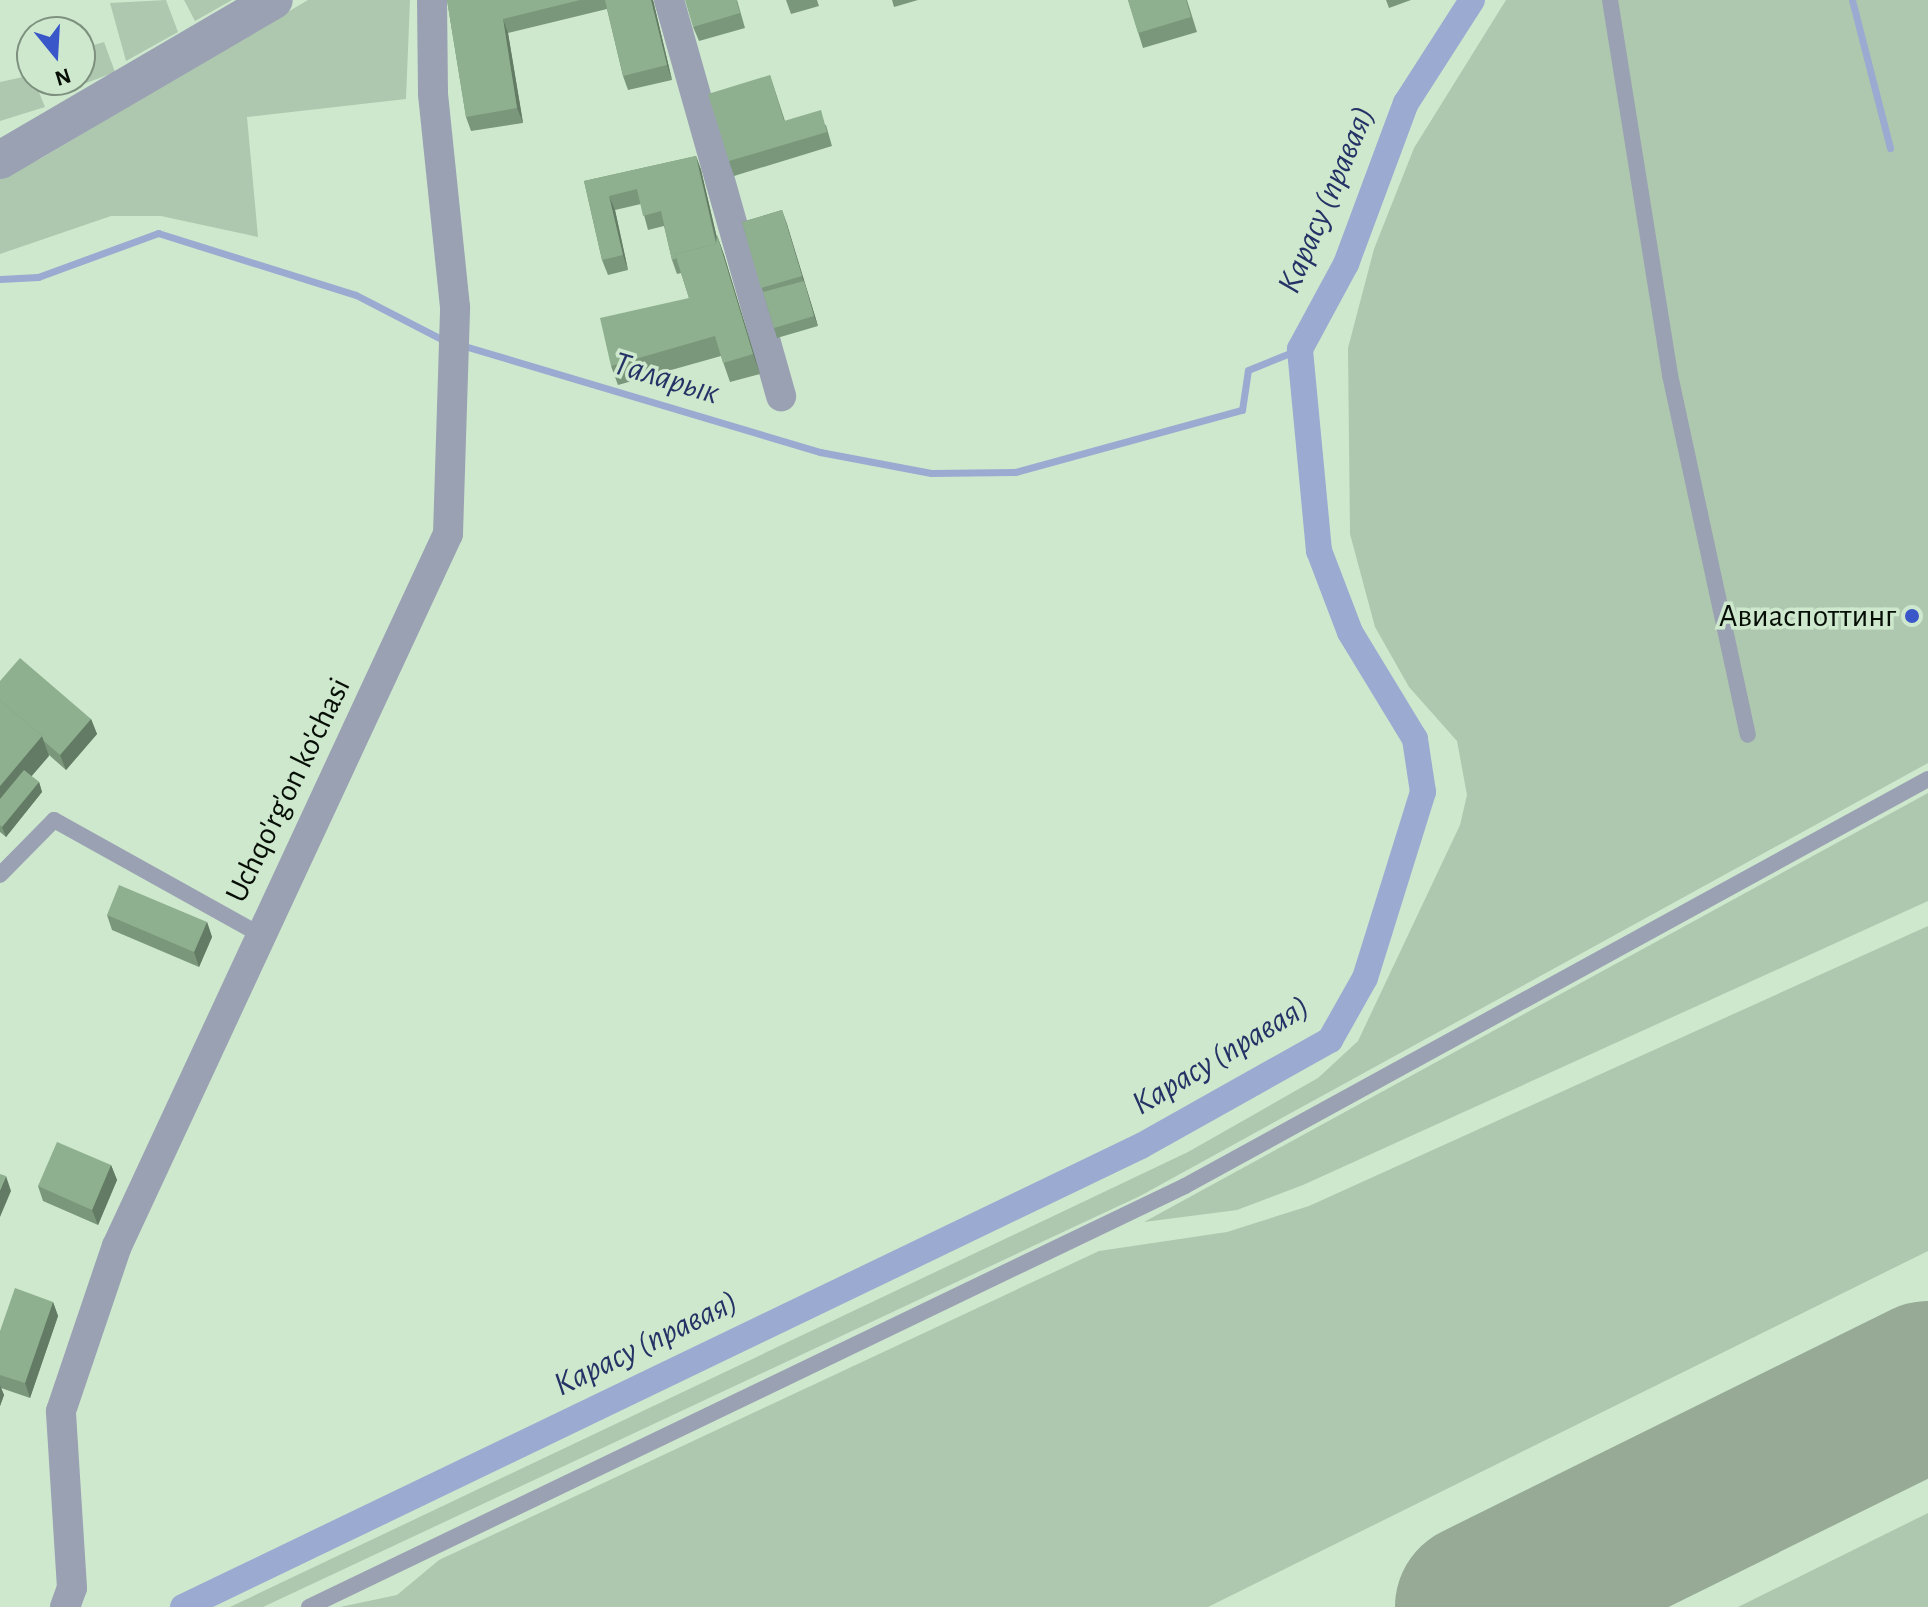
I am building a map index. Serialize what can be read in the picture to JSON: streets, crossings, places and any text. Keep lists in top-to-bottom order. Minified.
{"streets":{"street":["Uchqo'rg'on ko'chasi"]},"water":["Карасу (правая)","Таларык"],"places":["Авиаспоттинг"],"north":"bottom"}
